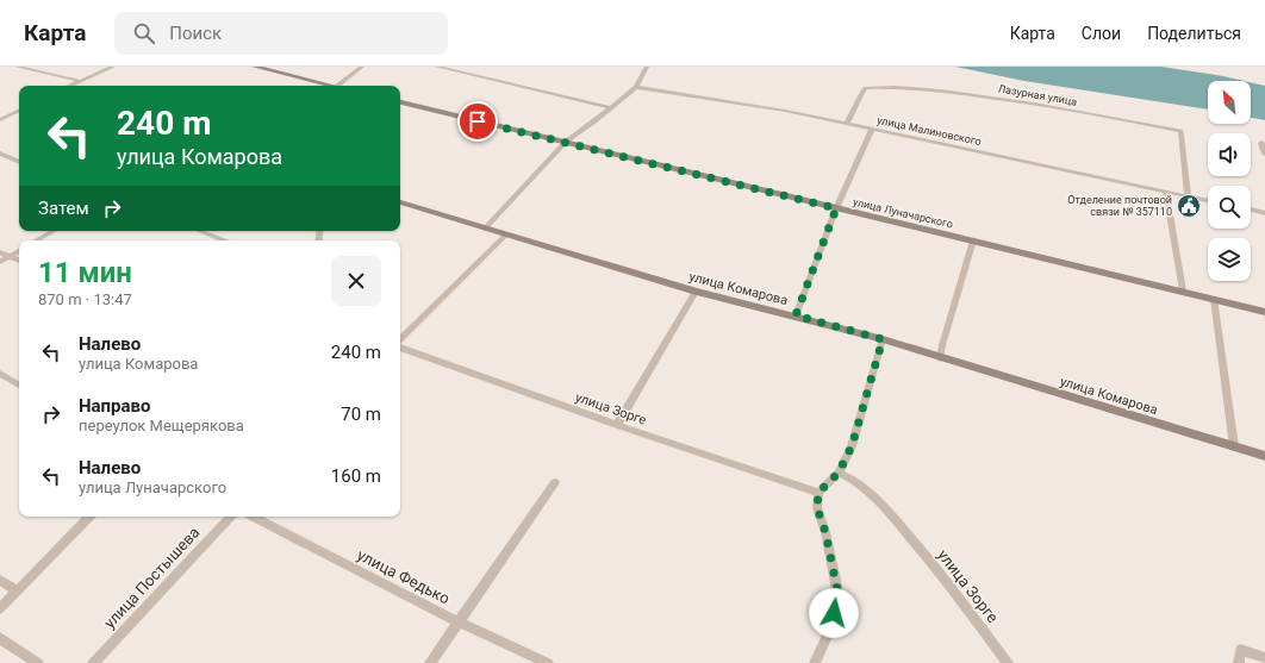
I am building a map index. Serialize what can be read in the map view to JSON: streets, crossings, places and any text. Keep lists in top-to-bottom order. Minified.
{"streets":{"street":["Лазурная улица","улица Малиновского","улица Луначарского","улица Комарова","улица Зорге","улица Федько","улица Постышева"]},"crossings":[["Лазурная улица","улица Малиновского"]],"places":{"public building":["Отделение почтовой связи № 357110"]},"north":"top left","page":{"header":"Карта","search":"Поиск","nav":["Карта","Слои","Поделиться"],"turn":["240 m","улица Комарова"],"then":"Затем","heading":["11 мин","870 m · 13:47"],"list":[{"name":"Налево","note":"улица Комарова","value":"240 m"},{"name":"Направо","note":"переулок Мещерякова","value":"70 m"},{"name":"Налево","note":"улица Луначарского","value":"160 m"}]}}
